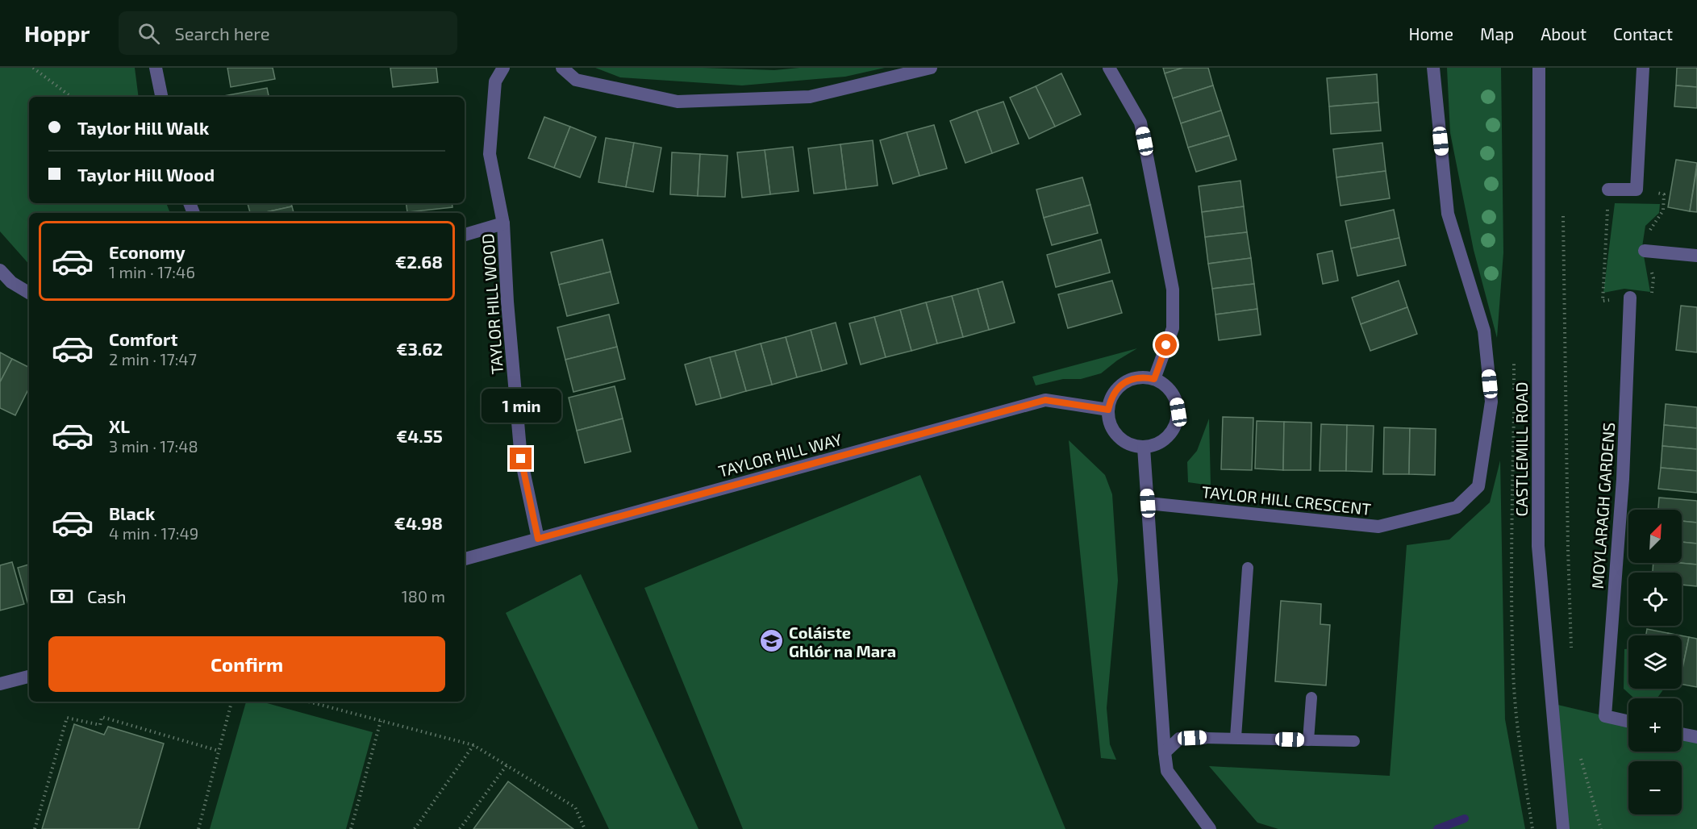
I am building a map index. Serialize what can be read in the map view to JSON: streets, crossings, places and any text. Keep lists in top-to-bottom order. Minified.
{"streets":{"street":["TAYLOR HILL WOOD","CASTLEMILL ROAD","TAYLOR HILL WAY","TAYLOR HILL CRESCENT","MOYLARAGH GARDENS"]},"crossings":[["TAYLOR HILL WOOD","TAYLOR HILL WAY"]],"places":{"school or university":["Coláiste Ghlór na Mara"]},"north":"top right","page":{"header":"Hoppr","search":"Search here","nav":["Home","Map","About","Contact"],"banner":["Taylor Hill Walk","Taylor Hill Wood"],"list":[{"name":"Economy","note":"1 min · 17:46","value":"€2.68"},{"name":"Comfort","note":"2 min · 17:47","value":"€3.62"},{"name":"XL","note":"3 min · 17:48","value":"€4.55"},{"name":"Black","note":"4 min · 17:49","value":"€4.98"}],"bubble":"1 min","map_buttons":["+","−"],"pay":["Cash","180 m"],"buttons":"Confirm"}}
